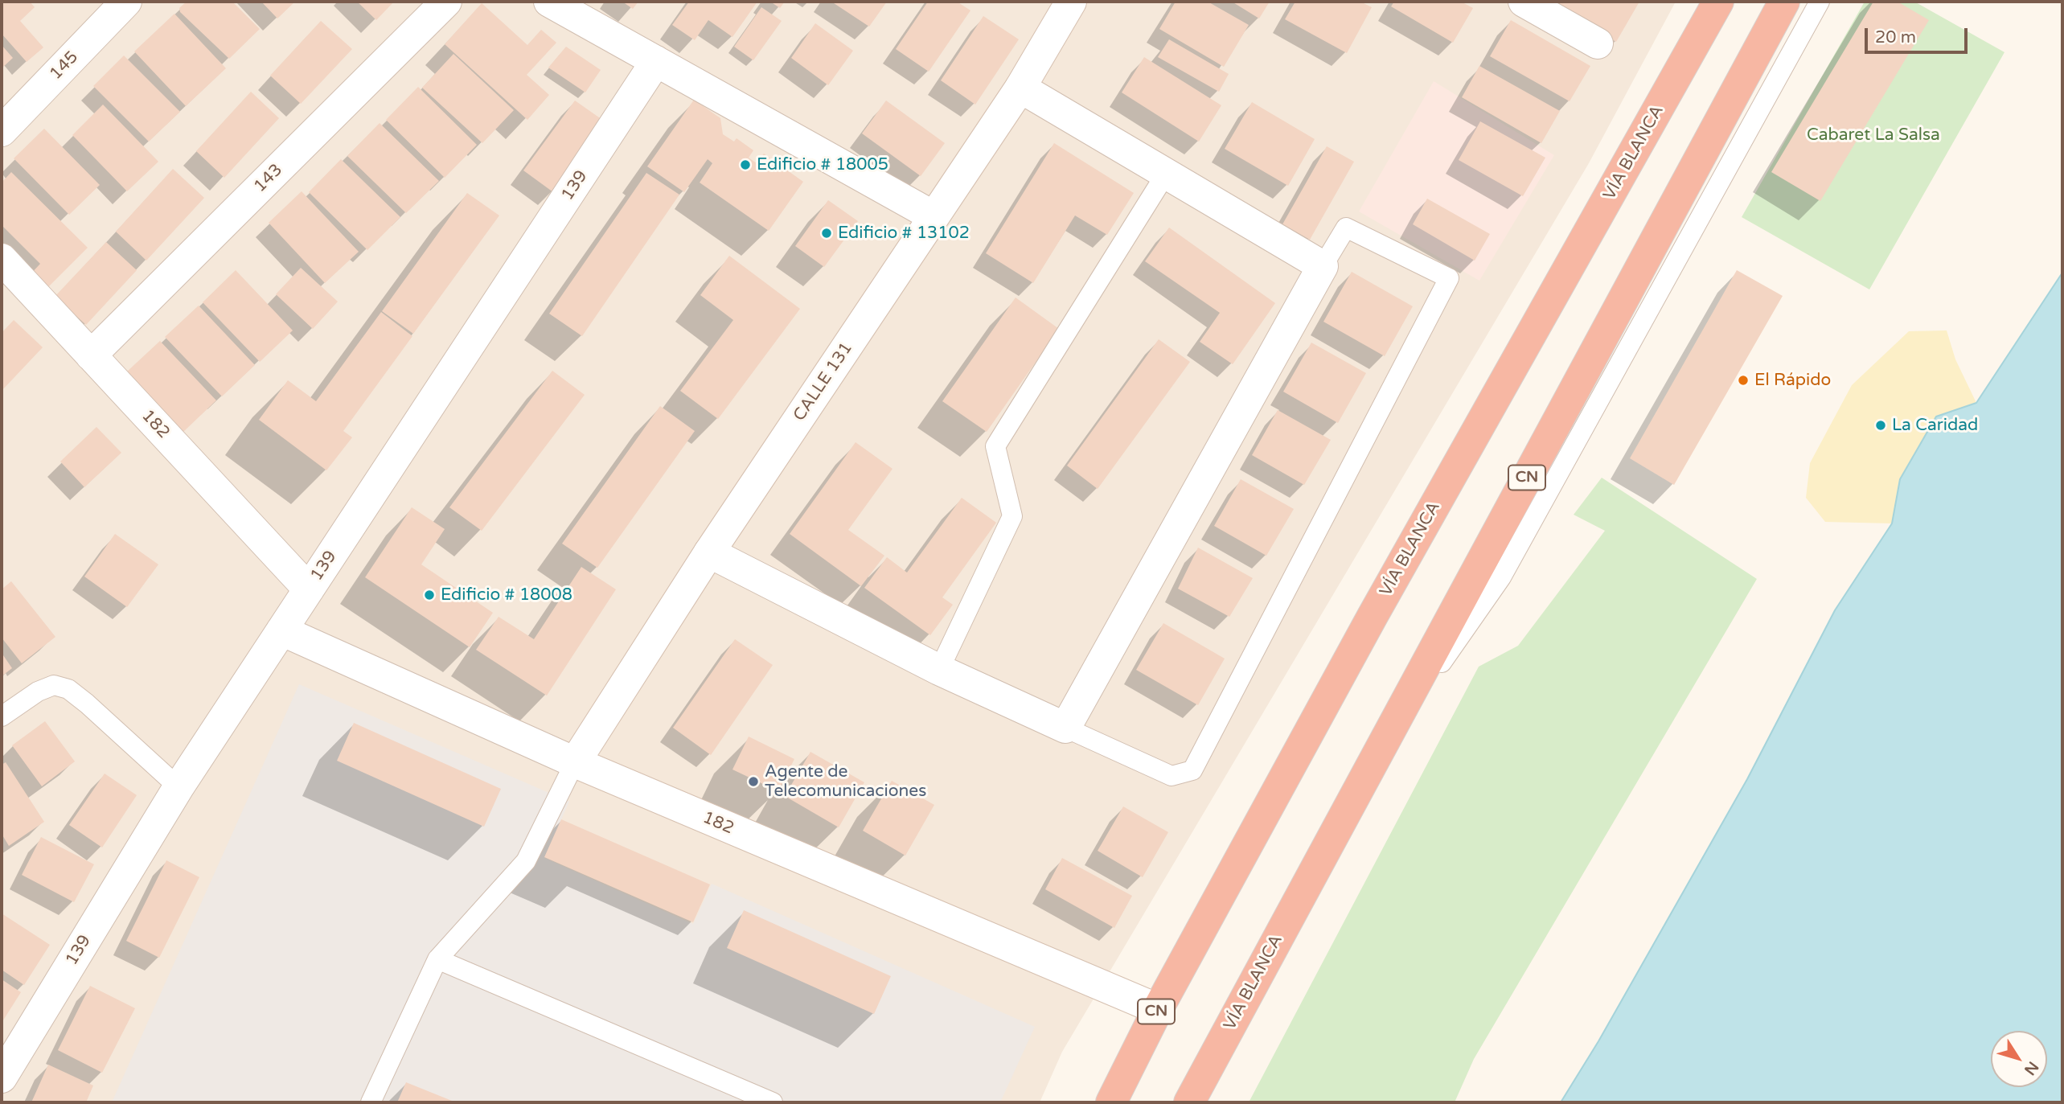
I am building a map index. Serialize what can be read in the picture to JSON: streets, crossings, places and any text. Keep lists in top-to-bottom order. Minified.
{"streets":{"highway":["VÍA BLANCA","CN"],"street":["145","143","139","CALLE 131","182"]},"crossings":[["VÍA BLANCA","182"],["143","182"],["139","182"],["CALLE 131","182"]],"parks":["Cabaret La Salsa"],"places":["Edificio # 18005","Edificio # 13102","El Rápido","La Caridad","Edificio # 18008","Agente de Telecomunicaciones"],"scale_bar":"20 m","north":"bottom right"}
